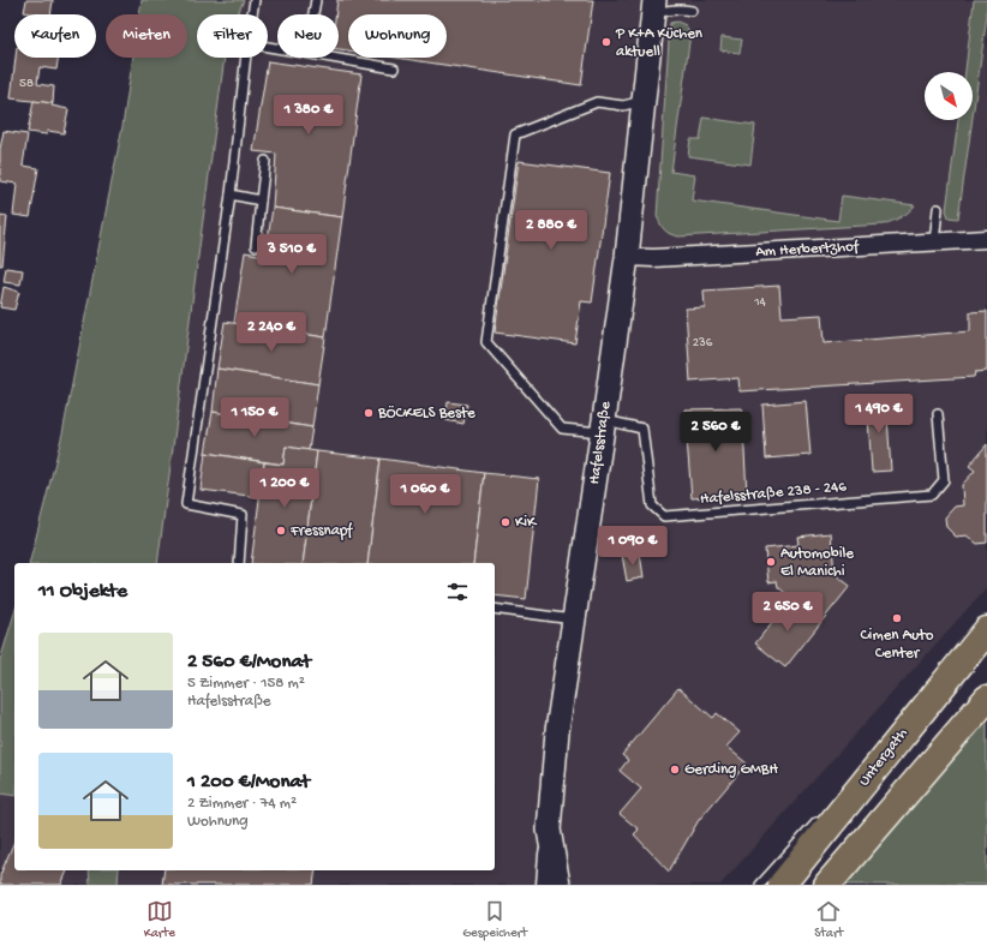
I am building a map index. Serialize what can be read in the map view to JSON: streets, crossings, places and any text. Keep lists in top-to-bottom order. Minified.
{"streets":{"main road":["Hafelsstraße","Untergath"],"street":["Am Herbertzhof"],"lane":["Hafelsstraße 238 - 246"]},"crossings":[["Am Herbertzhof","Hafelsstraße"],["Hafelsstraße","Hafelsstraße 238 - 246"]],"places":["P K+A Küchen aktuell","BÖCKELS Beste","KiK","Fressnapf","Automobile El Manichi","Cimen Auto Center","Gerding GMBH"],"house_numbers":["58","14","236"],"north":"bottom right","page":{"chip":["Kaufen","Mieten","Filter","Neu","Wohnung"],"price":["1 380 €","2 880 €","3 510 €","2 240 €","1 490 €","1 150 €","2 560 €","1 200 €","1 060 €","1 090 €","2 650 €"],"heading":"11 Objekte","list":[{"name":"2 560 €/Monat","note":"5 Zimmer · 158 m² · Hafelsstraße"},{"name":"1 200 €/Monat","note":"2 Zimmer · 74 m² · Wohnung"}],"tabs":["Karte","Gespeichert","Start"]}}
